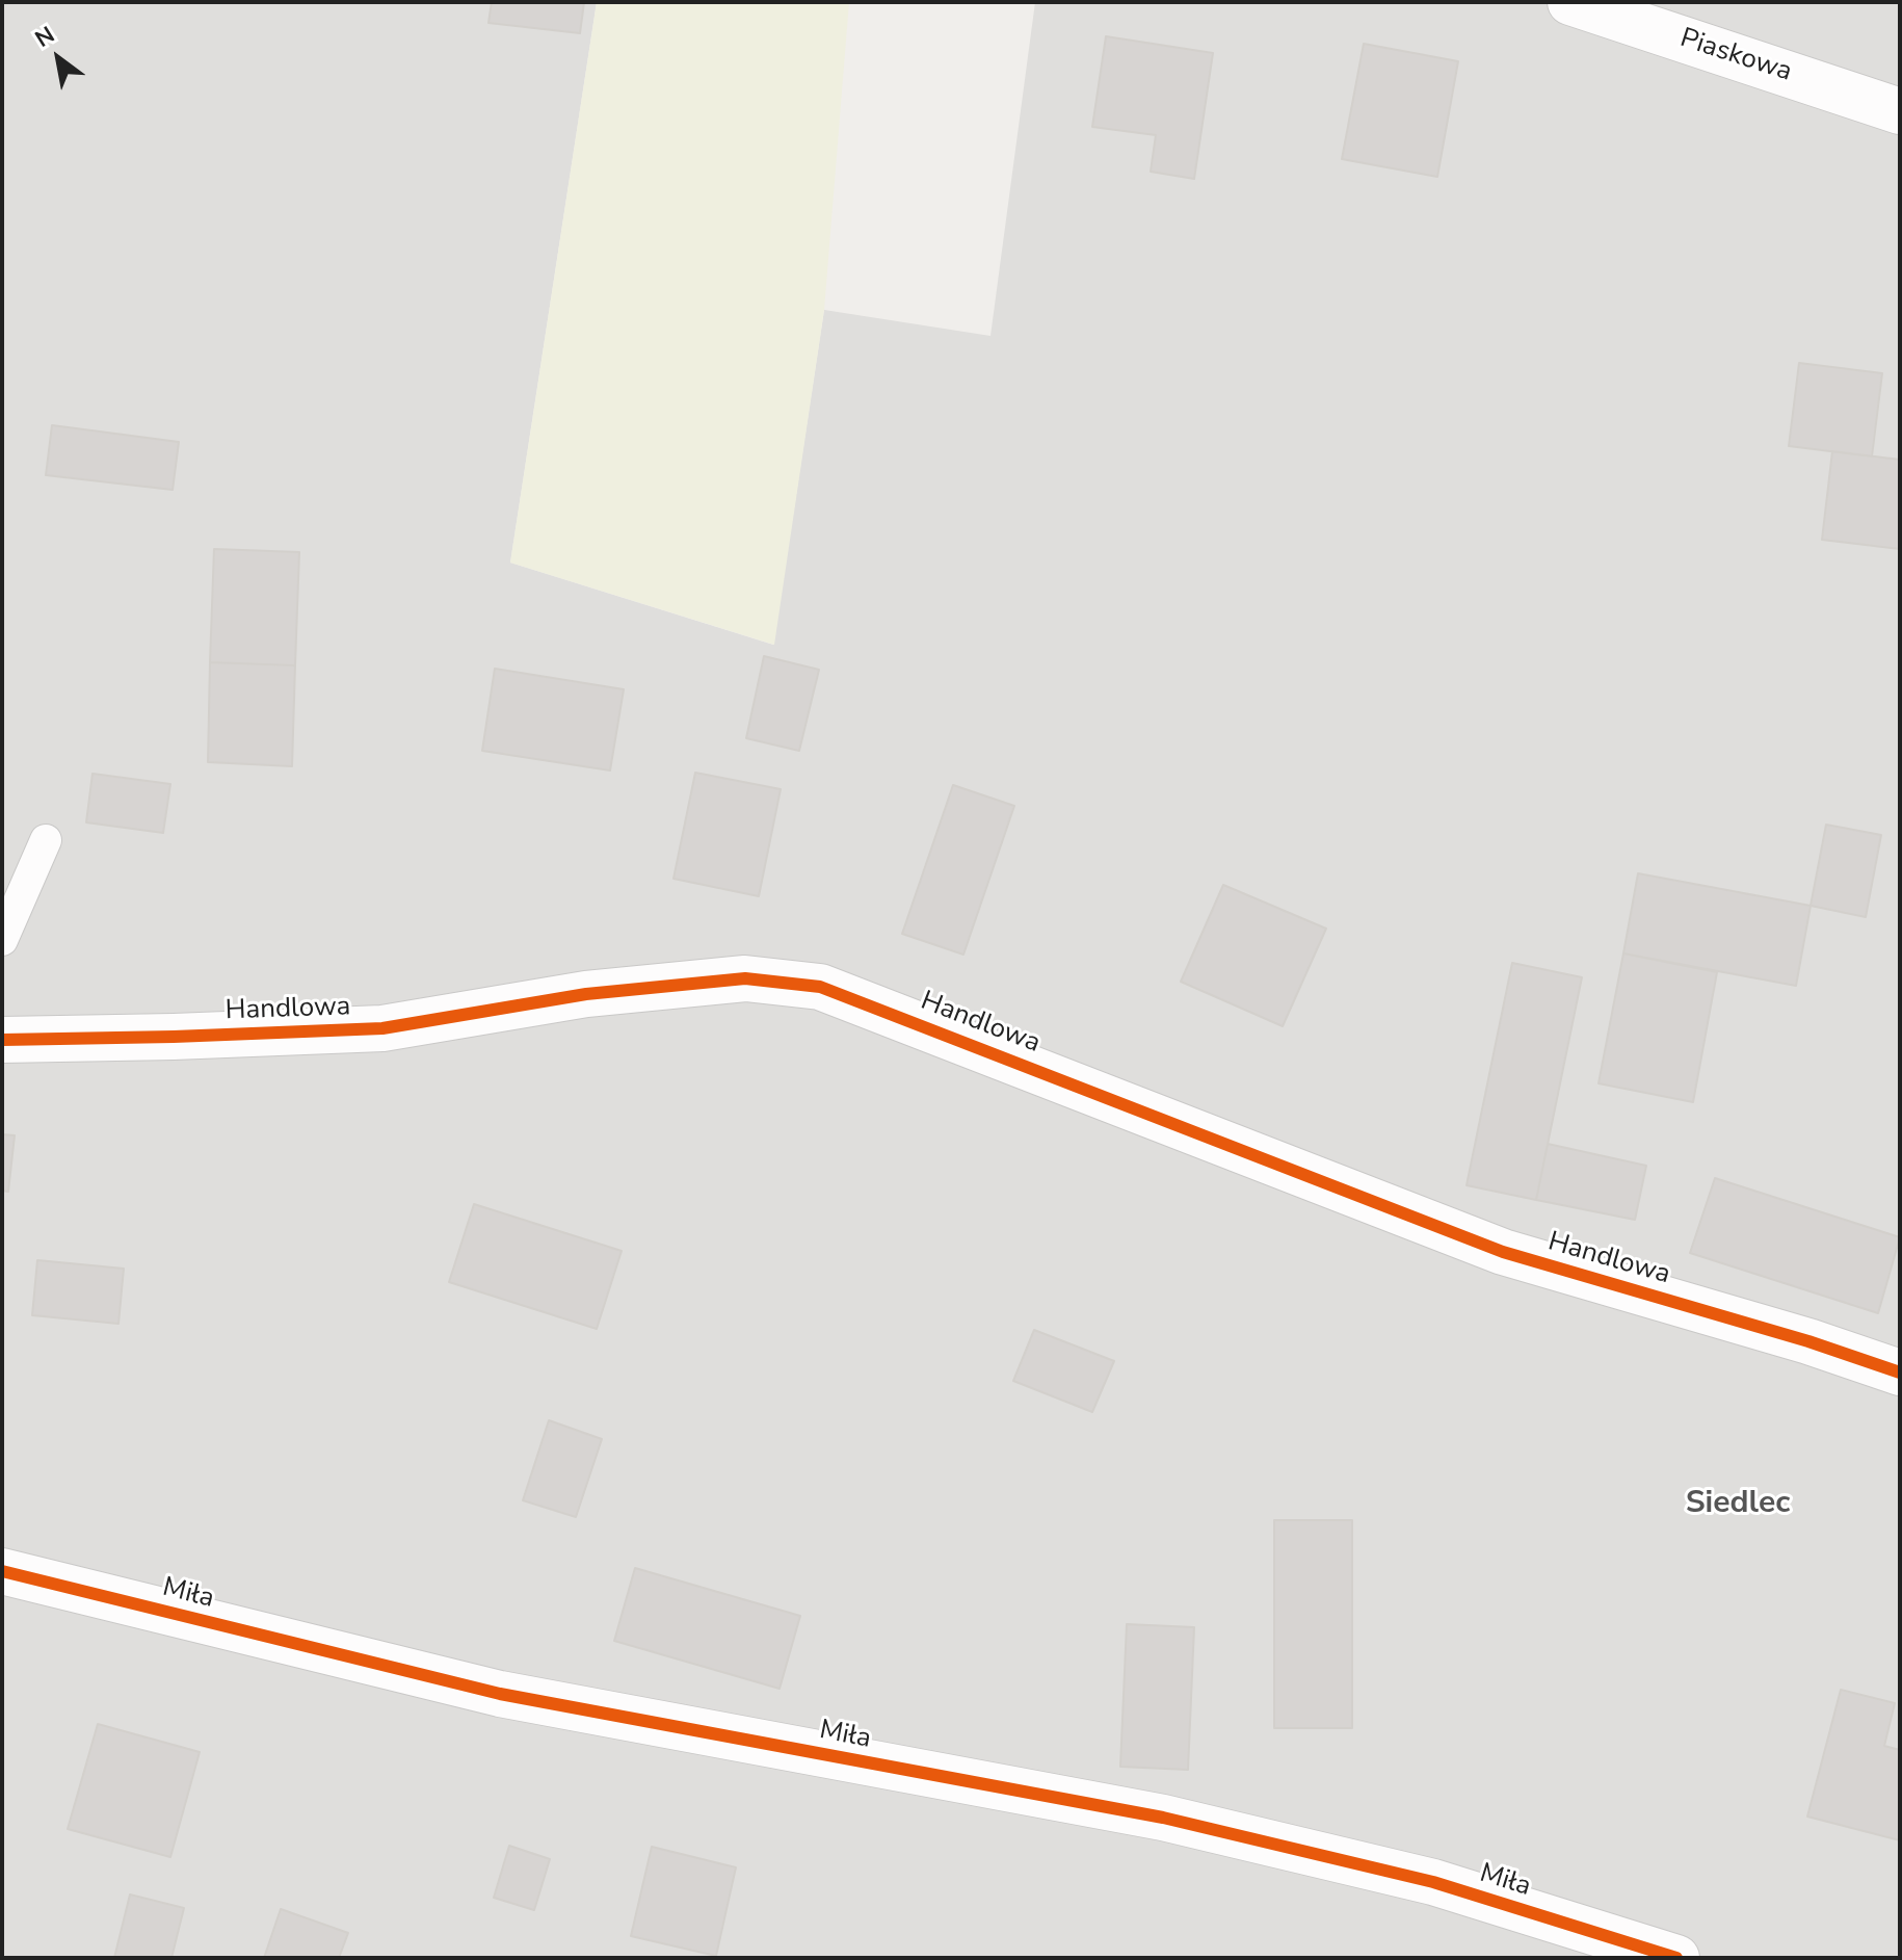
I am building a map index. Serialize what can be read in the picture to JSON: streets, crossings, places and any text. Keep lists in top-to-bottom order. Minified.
{"streets":{"street":["Piaskowa","Handlowa","Miła"]},"districts":["Siedlec"],"north":"top left"}
